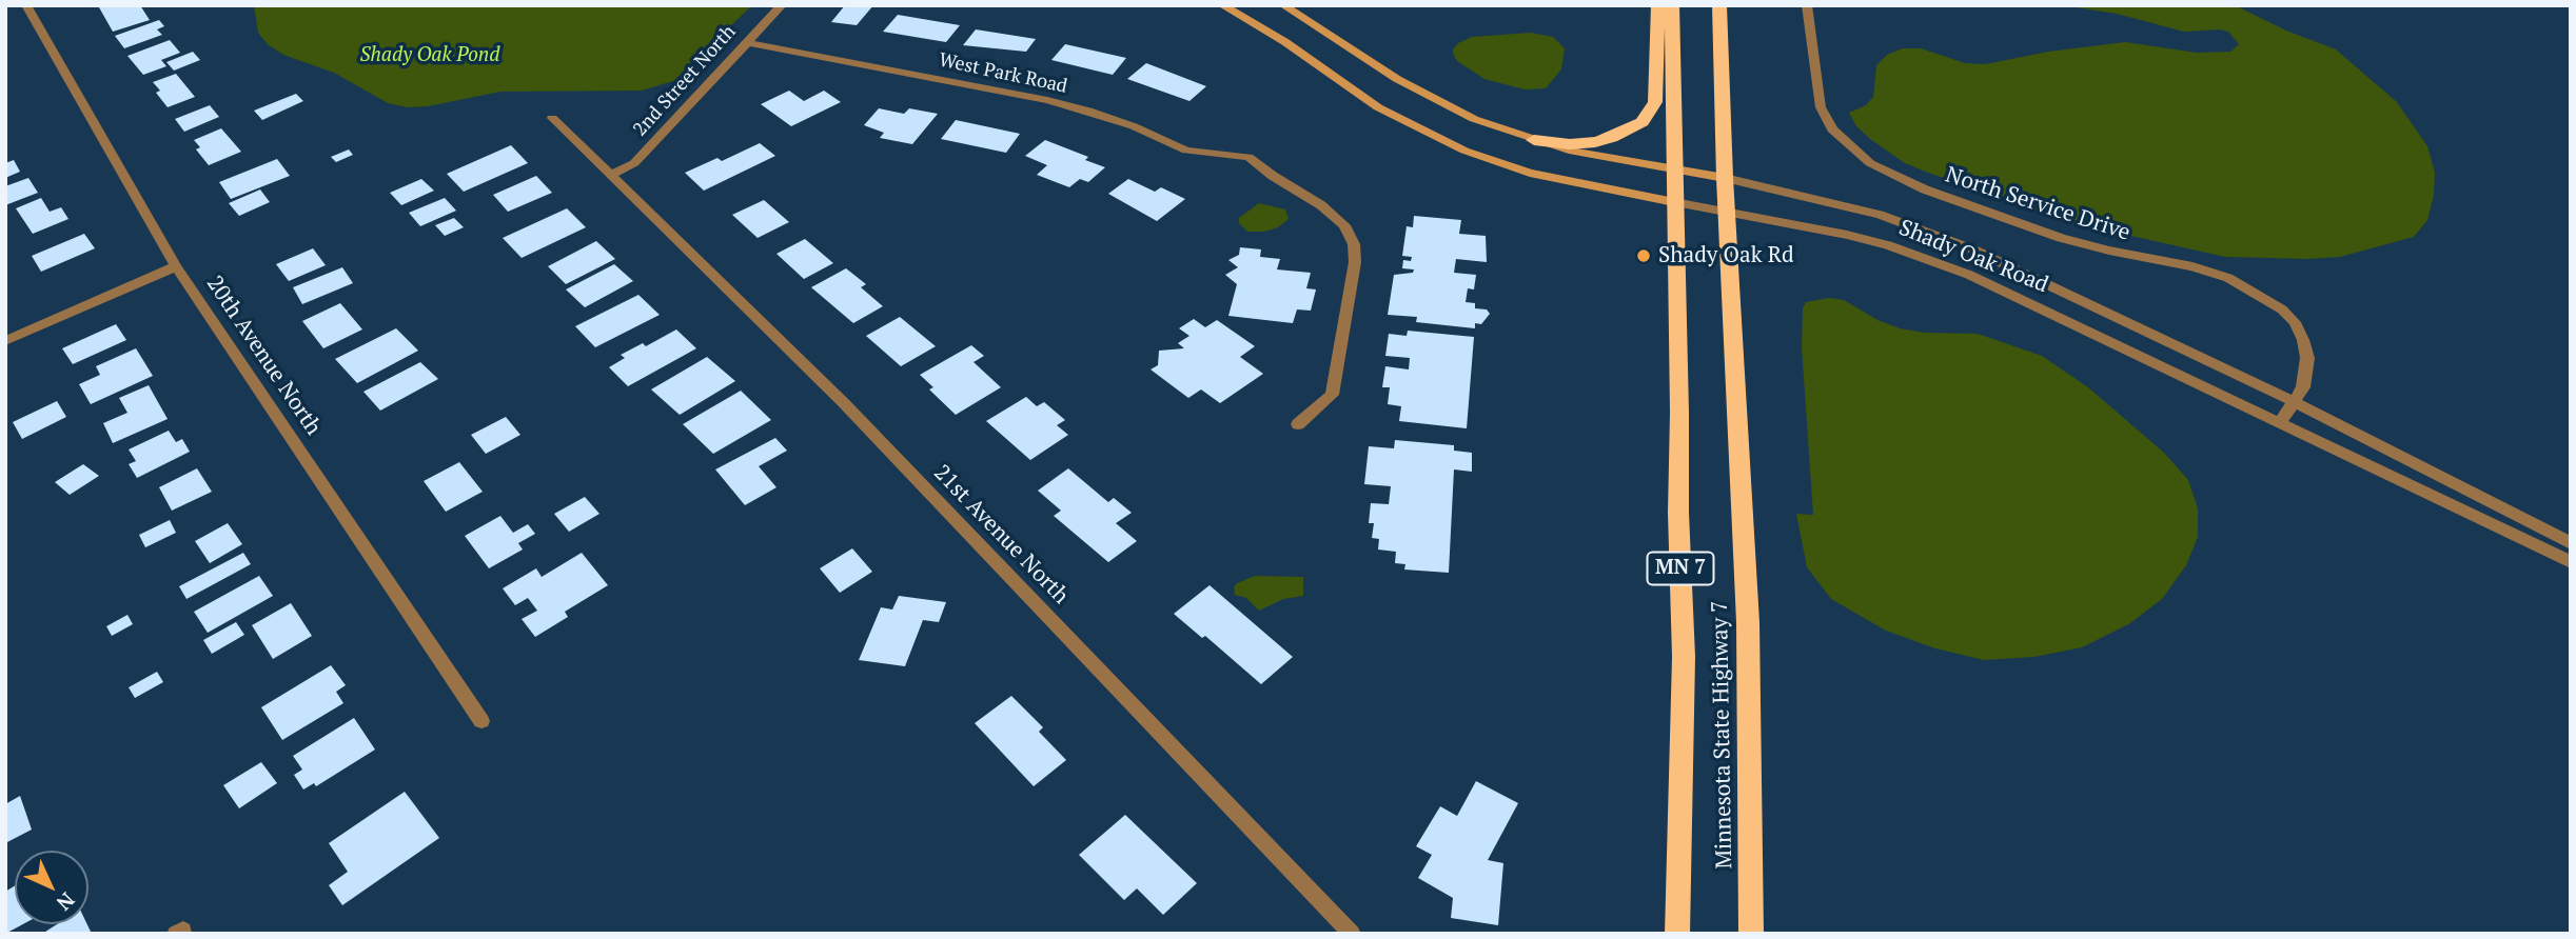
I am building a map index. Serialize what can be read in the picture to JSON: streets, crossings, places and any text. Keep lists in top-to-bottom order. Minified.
{"streets":{"highway":["MN 7","Minnesota State Highway 7"],"main road":["Shady Oak Road"],"street":["West Park Road","2nd Street North","North Service Drive","20th Avenue North","21st Avenue North"]},"crossings":[["West Park Road","2nd Street North"],["2nd Street North","21st Avenue North"],["North Service Drive","Shady Oak Road"],["Shady Oak Road","Minnesota State Highway 7"]],"water":["Shady Oak Pond"],"places":["Shady Oak Rd"],"north":"bottom right"}
